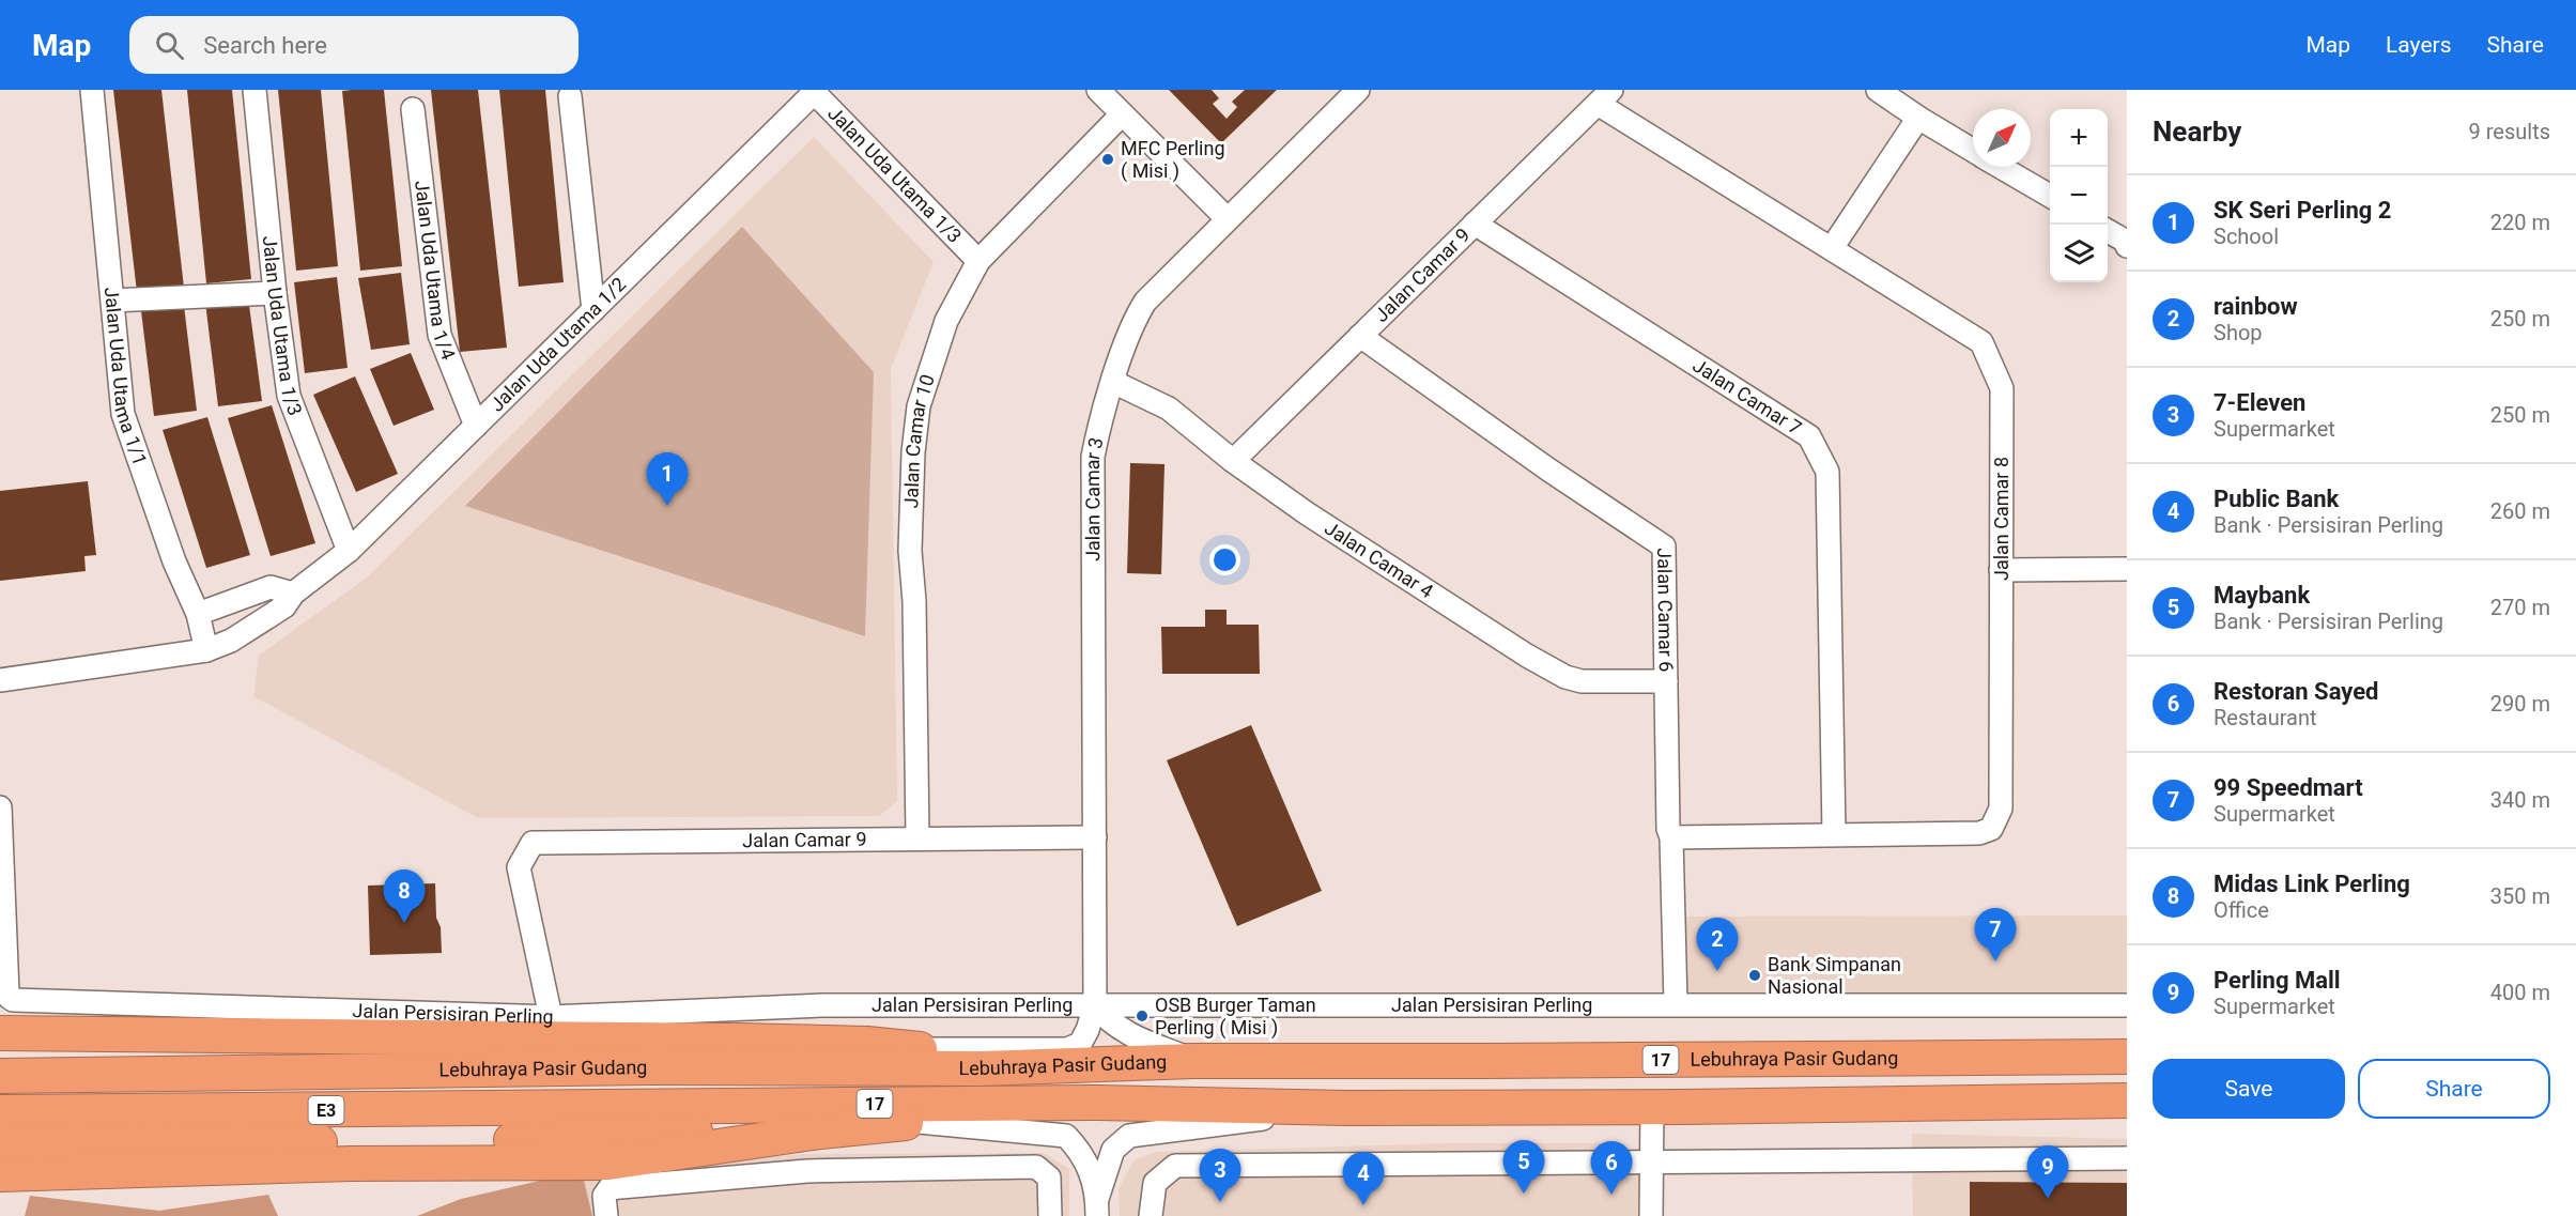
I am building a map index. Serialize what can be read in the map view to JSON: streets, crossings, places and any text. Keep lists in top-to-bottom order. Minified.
{"streets":{"highway":["Lebuhraya Pasir Gudang","17","E3"],"street":["Jalan Uda Utama 1/3","Jalan Uda Utama 1/4","Jalan Camar 9","Jalan Uda Utama 1/2","Jalan Uda Utama 1/1","Jalan Camar 7","Jalan Camar 10","Jalan Camar 3","Jalan Camar 8","Jalan Camar 4","Jalan Camar 6","Jalan Persisiran Perling"]},"crossings":[["Jalan Uda Utama 1/3","Jalan Uda Utama 1/2"],["Jalan Uda Utama 1/3","Jalan Camar 10"],["Jalan Uda Utama 1/4","Jalan Uda Utama 1/2"],["Jalan Camar 9","Jalan Camar 7"],["Jalan Camar 9","Jalan Camar 10"],["Jalan Camar 9","Jalan Camar 3"],["Jalan Camar 9","Jalan Camar 8"],["Jalan Camar 9","Jalan Camar 4"],["Jalan Camar 9","Jalan Camar 6"],["Jalan Camar 9","Jalan Persisiran Perling"],["Jalan Uda Utama 1/2","Jalan Uda Utama 1/1"],["Jalan Camar 7","Jalan Camar 8"],["Jalan Camar 3","Jalan Camar 4"],["Jalan Camar 3","Jalan Persisiran Perling"],["Jalan Camar 8","Jalan Camar 6"],["Jalan Camar 4","Jalan Camar 6"],["Jalan Camar 6","Jalan Persisiran Perling"]],"places":["MFC Perling ( Misi )","Bank Simpanan Nasional","OSB Burger Taman Perling ( Misi )"],"north":"top right","page":{"header":"Map","search":"Search here","nav":["Map","Layers","Share"],"heading":["Nearby","9 results"],"map_buttons":["+","−"],"list":[{"mark":"1","name":"SK Seri Perling 2","note":"School","value":"220 m"},{"mark":"2","name":"rainbow","note":"Shop","value":"250 m"},{"mark":"3","name":"7-Eleven","note":"Supermarket","value":"250 m"},{"mark":"4","name":"Public Bank","note":"Bank · Persisiran Perling","value":"260 m"},{"mark":"5","name":"Maybank","note":"Bank · Persisiran Perling","value":"270 m"},{"mark":"6","name":"Restoran Sayed","note":"Restaurant","value":"290 m"},{"mark":"7","name":"99 Speedmart","note":"Supermarket","value":"340 m"},{"mark":"8","name":"Midas Link Perling","note":"Office","value":"350 m"},{"mark":"9","name":"Perling Mall","note":"Supermarket","value":"400 m"}],"pins":["1","8","7","2","5","6","9","3","4"],"buttons":["Save","Share"]}}
